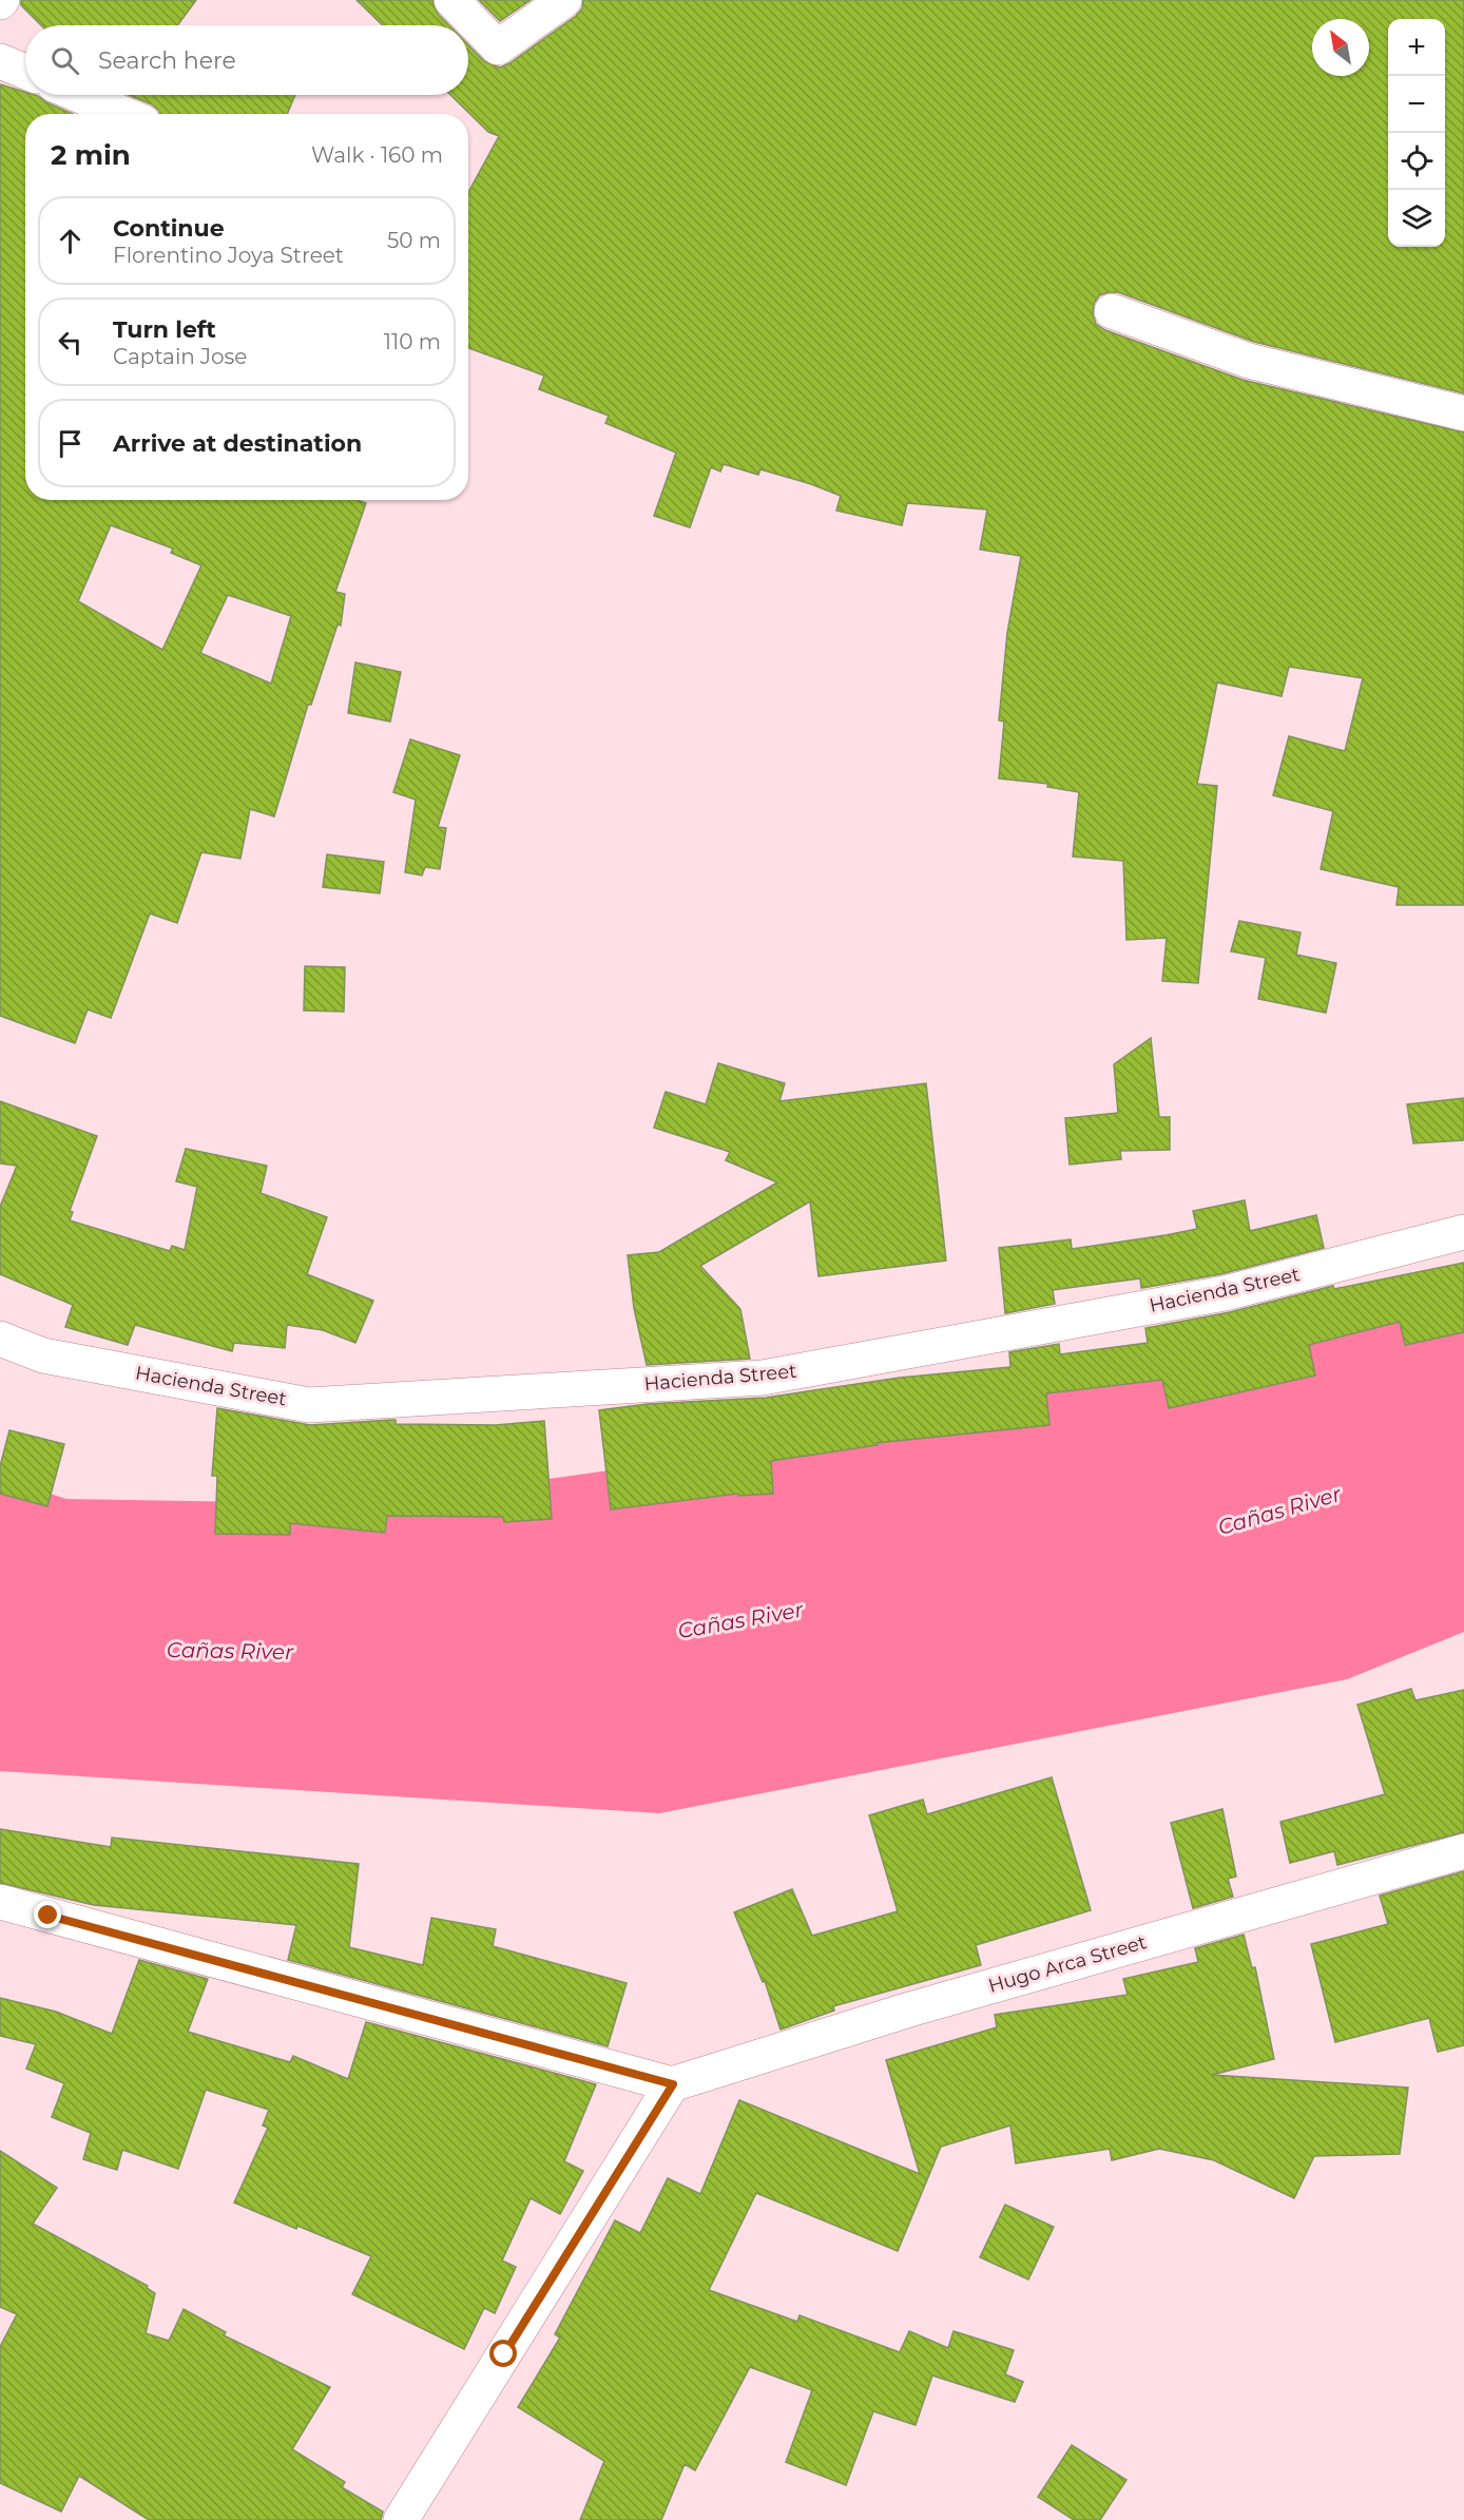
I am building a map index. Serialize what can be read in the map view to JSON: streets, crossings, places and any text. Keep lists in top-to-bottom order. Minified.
{"streets":{"street":["Hacienda Street","Hugo Arca Street"]},"water":["Cañas River"],"north":"top left","page":{"map_buttons":["+","−"],"search":"Search here","heading":["2 min","Walk · 160 m"],"list":[["Continue","Florentino Joya Street","50 m"],["Turn left","Captain Jose","110 m"],"Arrive at destination"]}}
